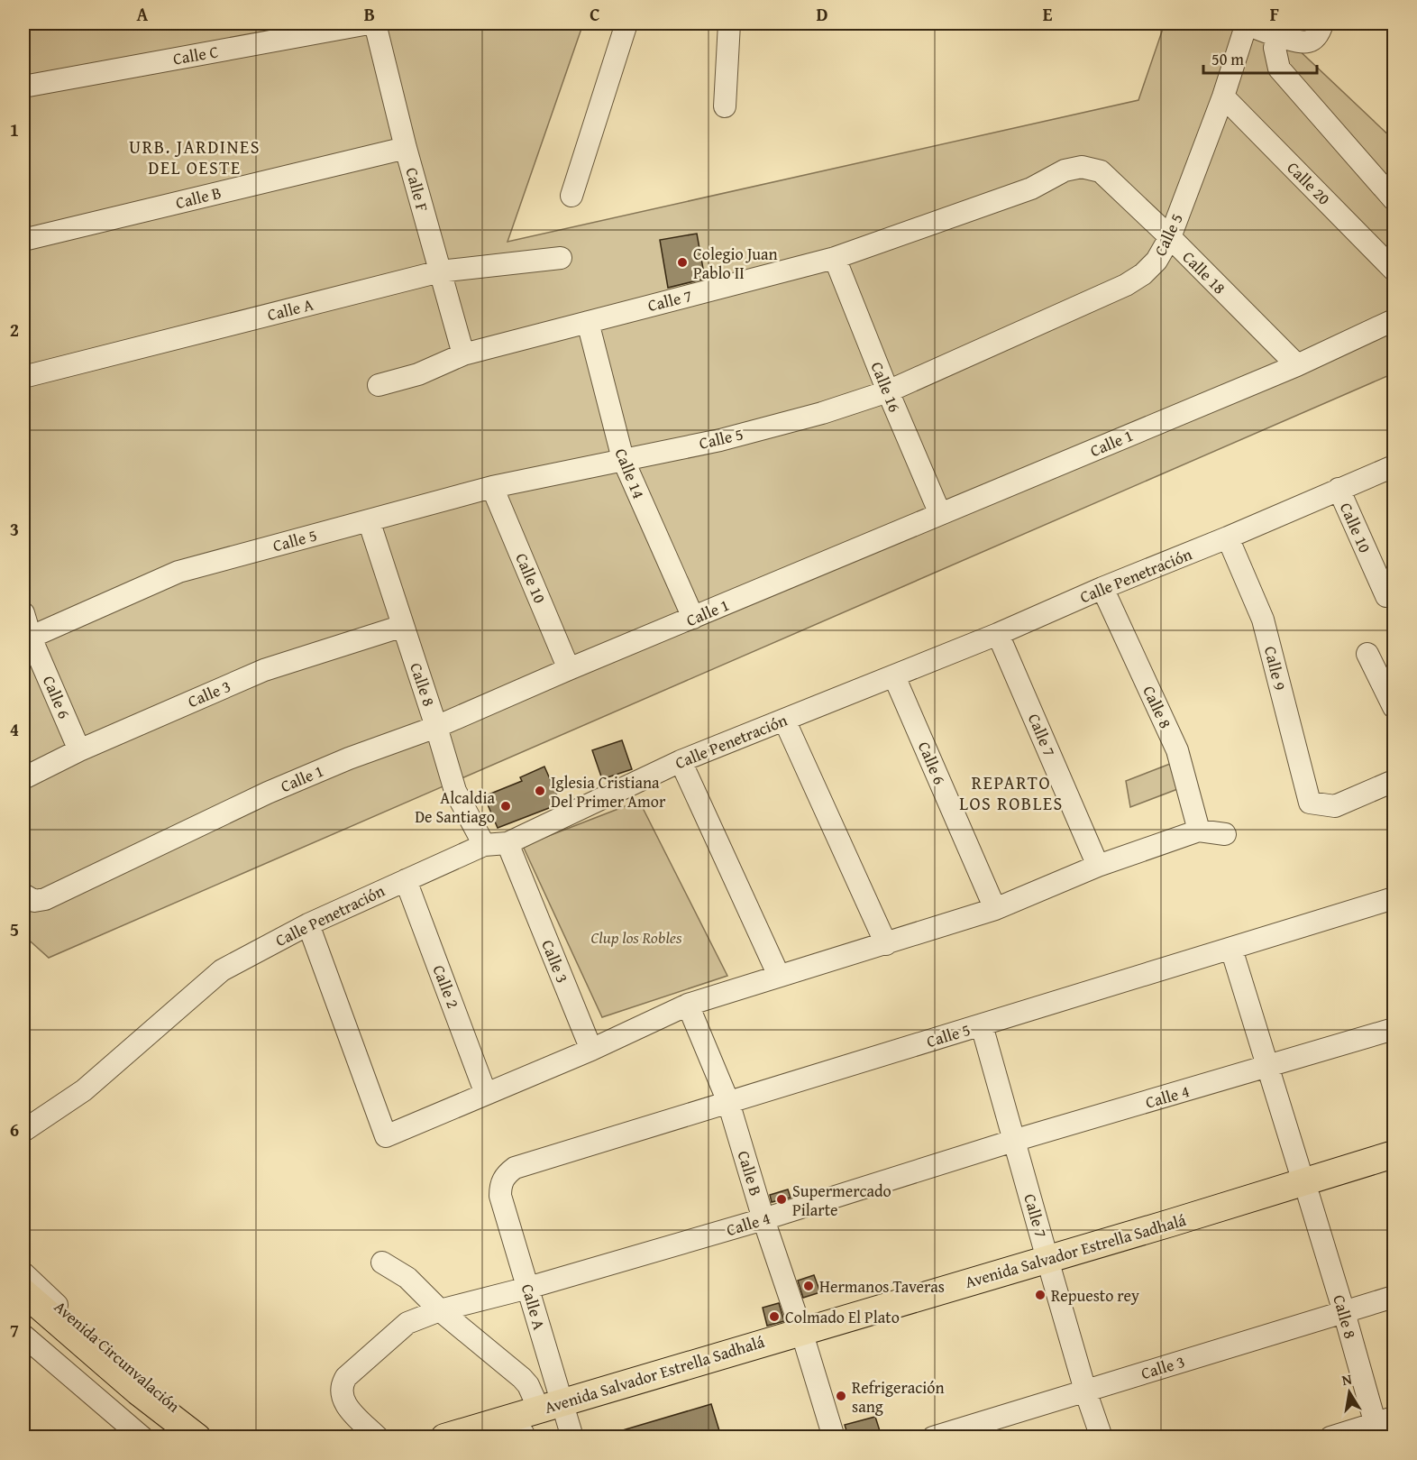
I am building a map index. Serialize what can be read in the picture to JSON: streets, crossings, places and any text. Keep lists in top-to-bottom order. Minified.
{"streets":{"main road":["Avenida Salvador Estrella Sadhalá","Avenida Circunvalación"],"street":["Calle C","Calle 20","Calle F","Calle B","Calle 5","Calle 18","Calle 7","Calle A","Calle 16","Calle 1","Calle 14","Calle 10","Calle Penetración","Calle 9","Calle 8","Calle 3","Calle 6","Calle 2","Calle 4"]},"crossings":[["Calle 20","Calle 5"],["Calle F","Calle B"],["Calle F","Calle 7"],["Calle F","Calle A"],["Calle B","Calle 5"],["Calle B","Calle 4"],["Calle B","Avenida Salvador Estrella Sadhalá"],["Calle 5","Calle 18"],["Calle 5","Calle 7"],["Calle 5","Calle A"],["Calle 5","Calle 16"],["Calle 5","Calle 14"],["Calle 5","Calle 10"],["Calle 5","Calle 8"],["Calle 5","Calle 6"],["Calle 18","Calle 7"],["Calle 18","Calle 1"],["Calle 7","Calle 16"],["Calle 7","Calle 14"],["Calle 7","Calle Penetración"],["Calle 7","Calle 3"],["Calle 7","Calle 4"],["Calle 7","Avenida Salvador Estrella Sadhalá"],["Calle A","Calle 4"],["Calle A","Avenida Salvador Estrella Sadhalá"],["Calle 16","Calle 1"],["Calle 1","Calle 14"],["Calle 1","Calle 10"],["Calle 1","Calle 8"],["Calle 10","Calle Penetración"],["Calle Penetración","Calle 9"],["Calle Penetración","Calle 8"],["Calle Penetración","Calle 3"],["Calle Penetración","Calle 6"],["Calle Penetración","Calle 2"],["Calle 8","Calle 3"],["Calle 8","Calle 4"],["Calle 8","Avenida Salvador Estrella Sadhalá"],["Calle 3","Calle 6"]],"districts":["URB. JARDINES DEL OESTE","REPARTO LOS ROBLES"],"parks":["Clup los Robles"],"places":["Colegio Juan Pablo II","Iglesia Cristiana Del Primer Amor","Alcaldia De Santiago","Supermercado Pilarte","Hermanos Taveras","Repuesto rey","Colmado El Plato","Refrigeración sang"],"scale_bar":"50 m","north":"top","grid":{"columns":["A","B","C","D","E","F"],"rows":["1","2","3","4","5","6","7"]}}
